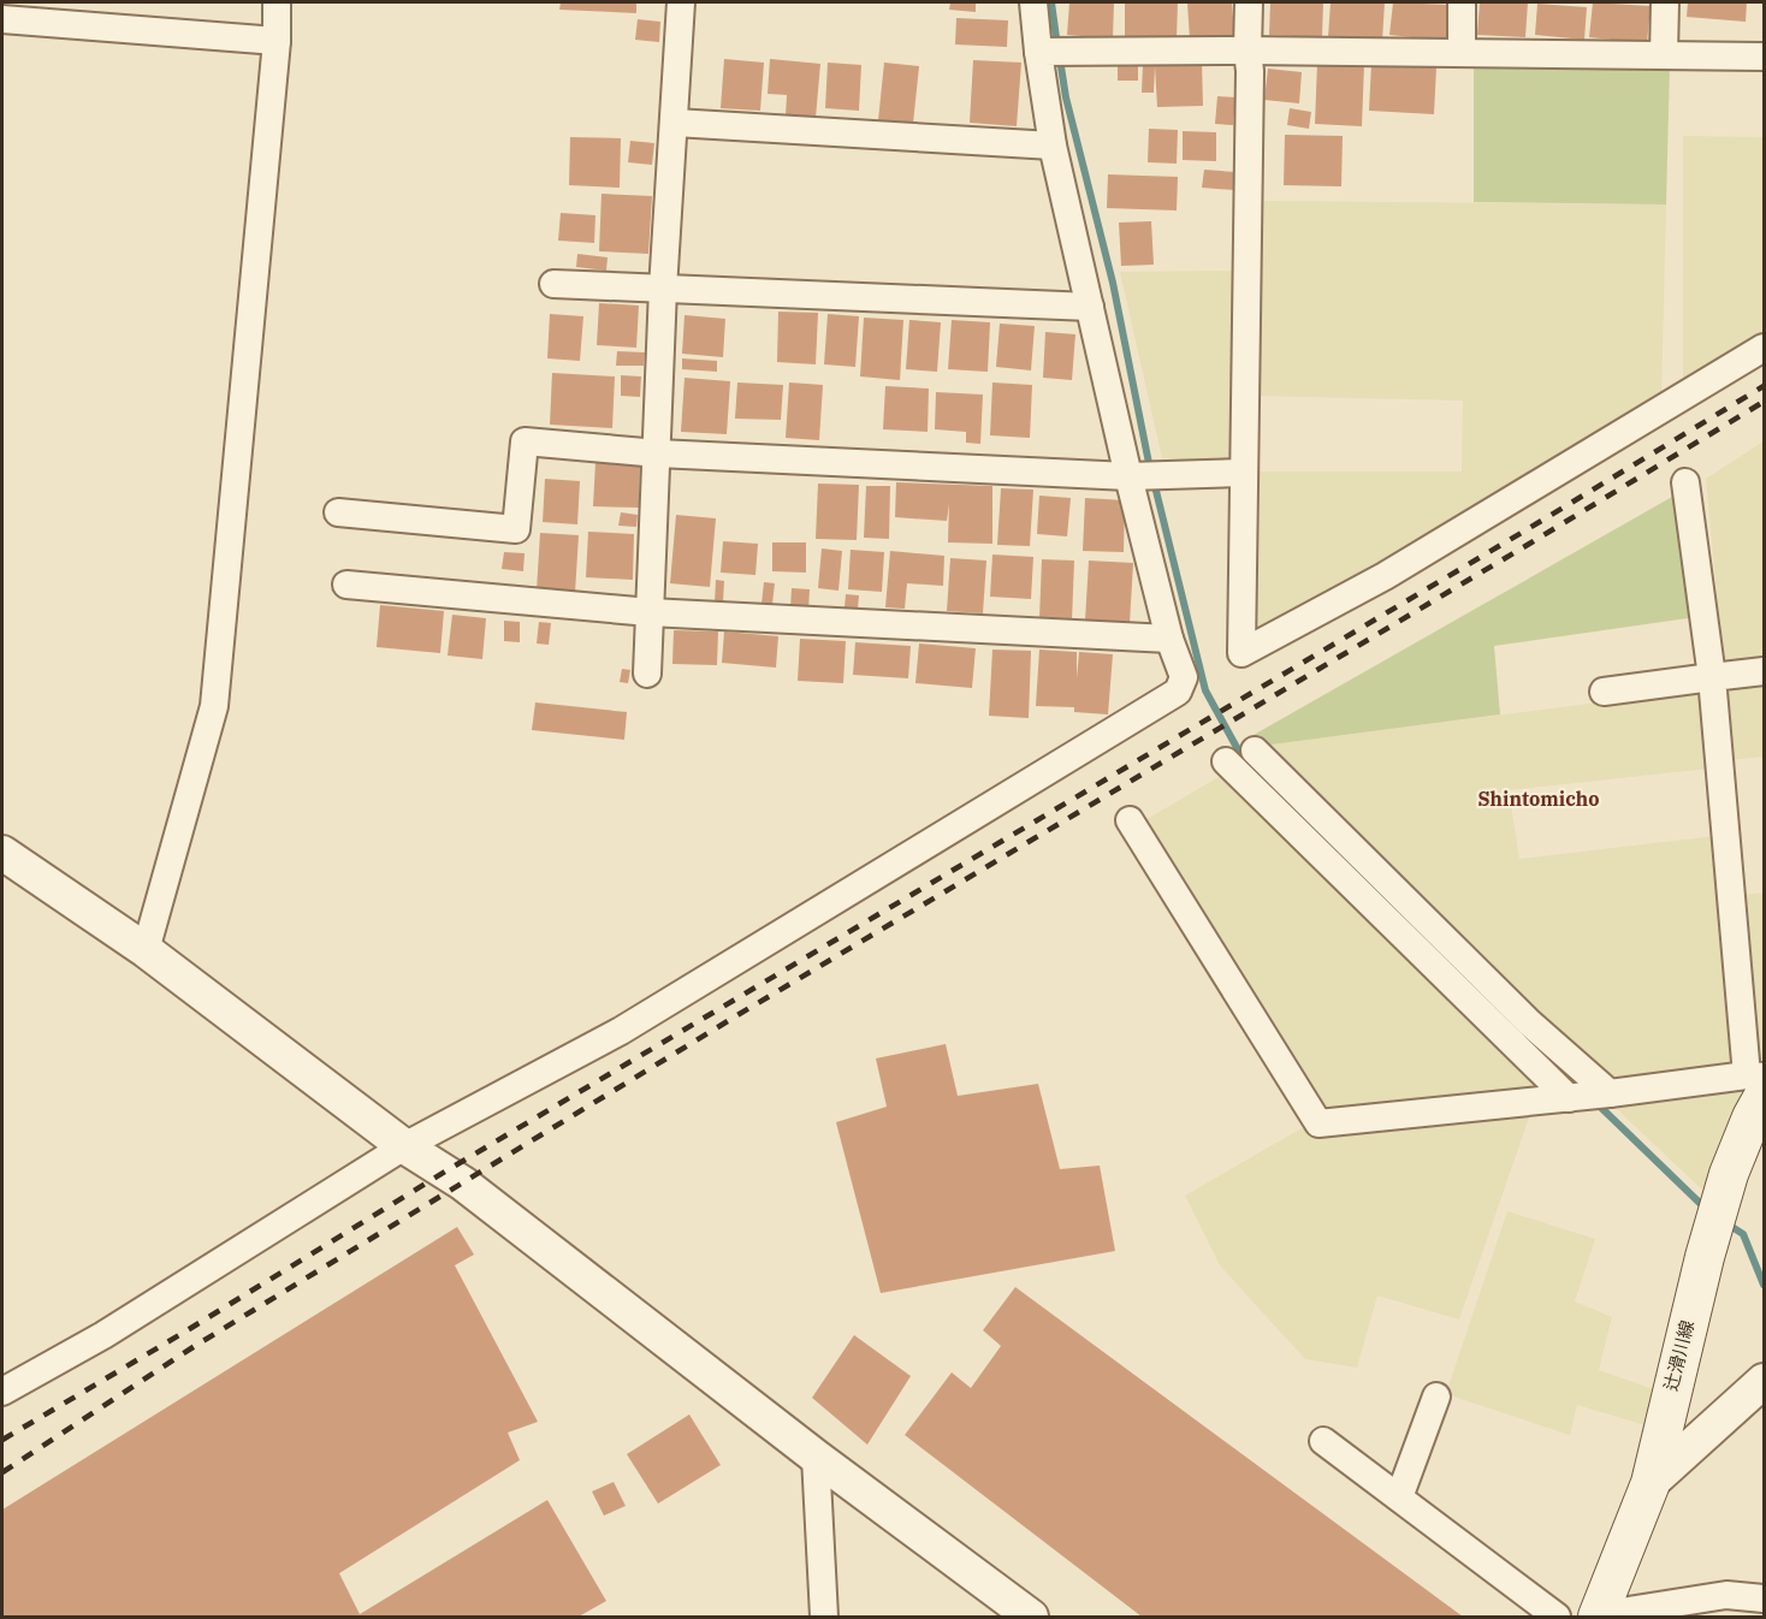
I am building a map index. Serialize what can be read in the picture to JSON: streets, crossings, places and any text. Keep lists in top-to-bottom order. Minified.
{"streets":{"main road":["辻滑川線"]},"districts":["Shintomicho"]}
